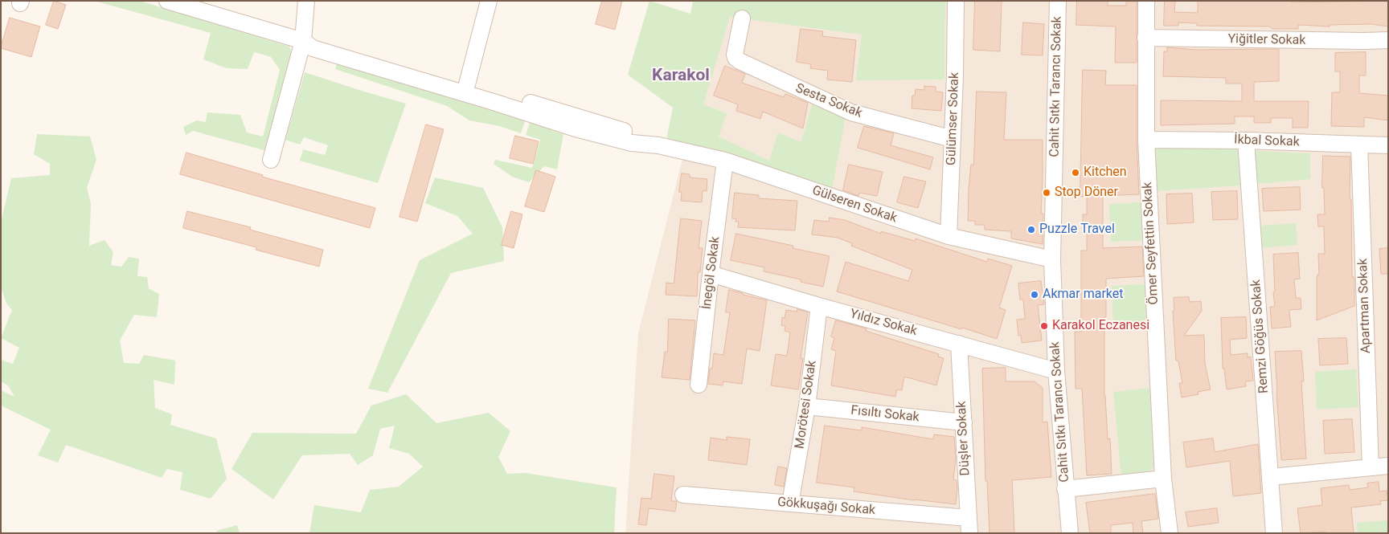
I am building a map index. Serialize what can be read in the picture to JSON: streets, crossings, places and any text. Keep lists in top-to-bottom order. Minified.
{"streets":{"street":["Yiğitler Sokak","Cahit Sıtkı Tarancı Sokak","Sesta Sokak","Gülümser Sokak","İkbal Sokak","Gülseren Sokak","Ömer Seyfettin Sokak","İnegöl Sokak","Apartman Sokak","Yıldız Sokak","Remzi Göğüs Sokak","Morötesi Sokak","Fısıltı Sokak","Düşler Sokak","Gökkuşağı Sokak"]},"crossings":[["Yiğitler Sokak","Ömer Seyfettin Sokak"],["Cahit Sıtkı Tarancı Sokak","Gülseren Sokak"],["Cahit Sıtkı Tarancı Sokak","Yıldız Sokak"],["Sesta Sokak","Gülümser Sokak"],["Gülümser Sokak","Gülseren Sokak"],["İkbal Sokak","Ömer Seyfettin Sokak"],["İkbal Sokak","Apartman Sokak"],["İkbal Sokak","Remzi Göğüs Sokak"],["Gülseren Sokak","İnegöl Sokak"],["İnegöl Sokak","Yıldız Sokak"],["Yıldız Sokak","Morötesi Sokak"],["Yıldız Sokak","Düşler Sokak"],["Morötesi Sokak","Fısıltı Sokak"],["Morötesi Sokak","Gökkuşağı Sokak"],["Fısıltı Sokak","Düşler Sokak"],["Düşler Sokak","Gökkuşağı Sokak"]],"districts":["Karakol"],"places":["Kitchen","Stop Döner","Puzzle Travel","Akmar market","Karakol Eczanesi"]}
